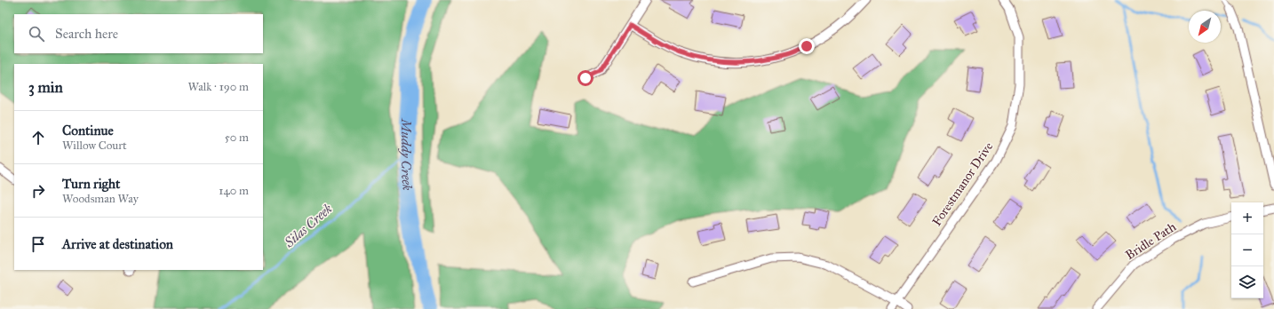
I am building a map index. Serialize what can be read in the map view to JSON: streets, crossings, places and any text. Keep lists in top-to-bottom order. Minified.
{"streets":{"street":["Forestmanor Drive","Bridle Path"]},"water":["Muddy Creek","Silas Creek"],"north":"bottom left","page":{"search":"Search here","heading":["3 min","Walk · 190 m"],"list":[["Continue","Willow Court","50 m"],["Turn right","Woodsman Way","140 m"],"Arrive at destination"],"map_buttons":["+","−"]}}
